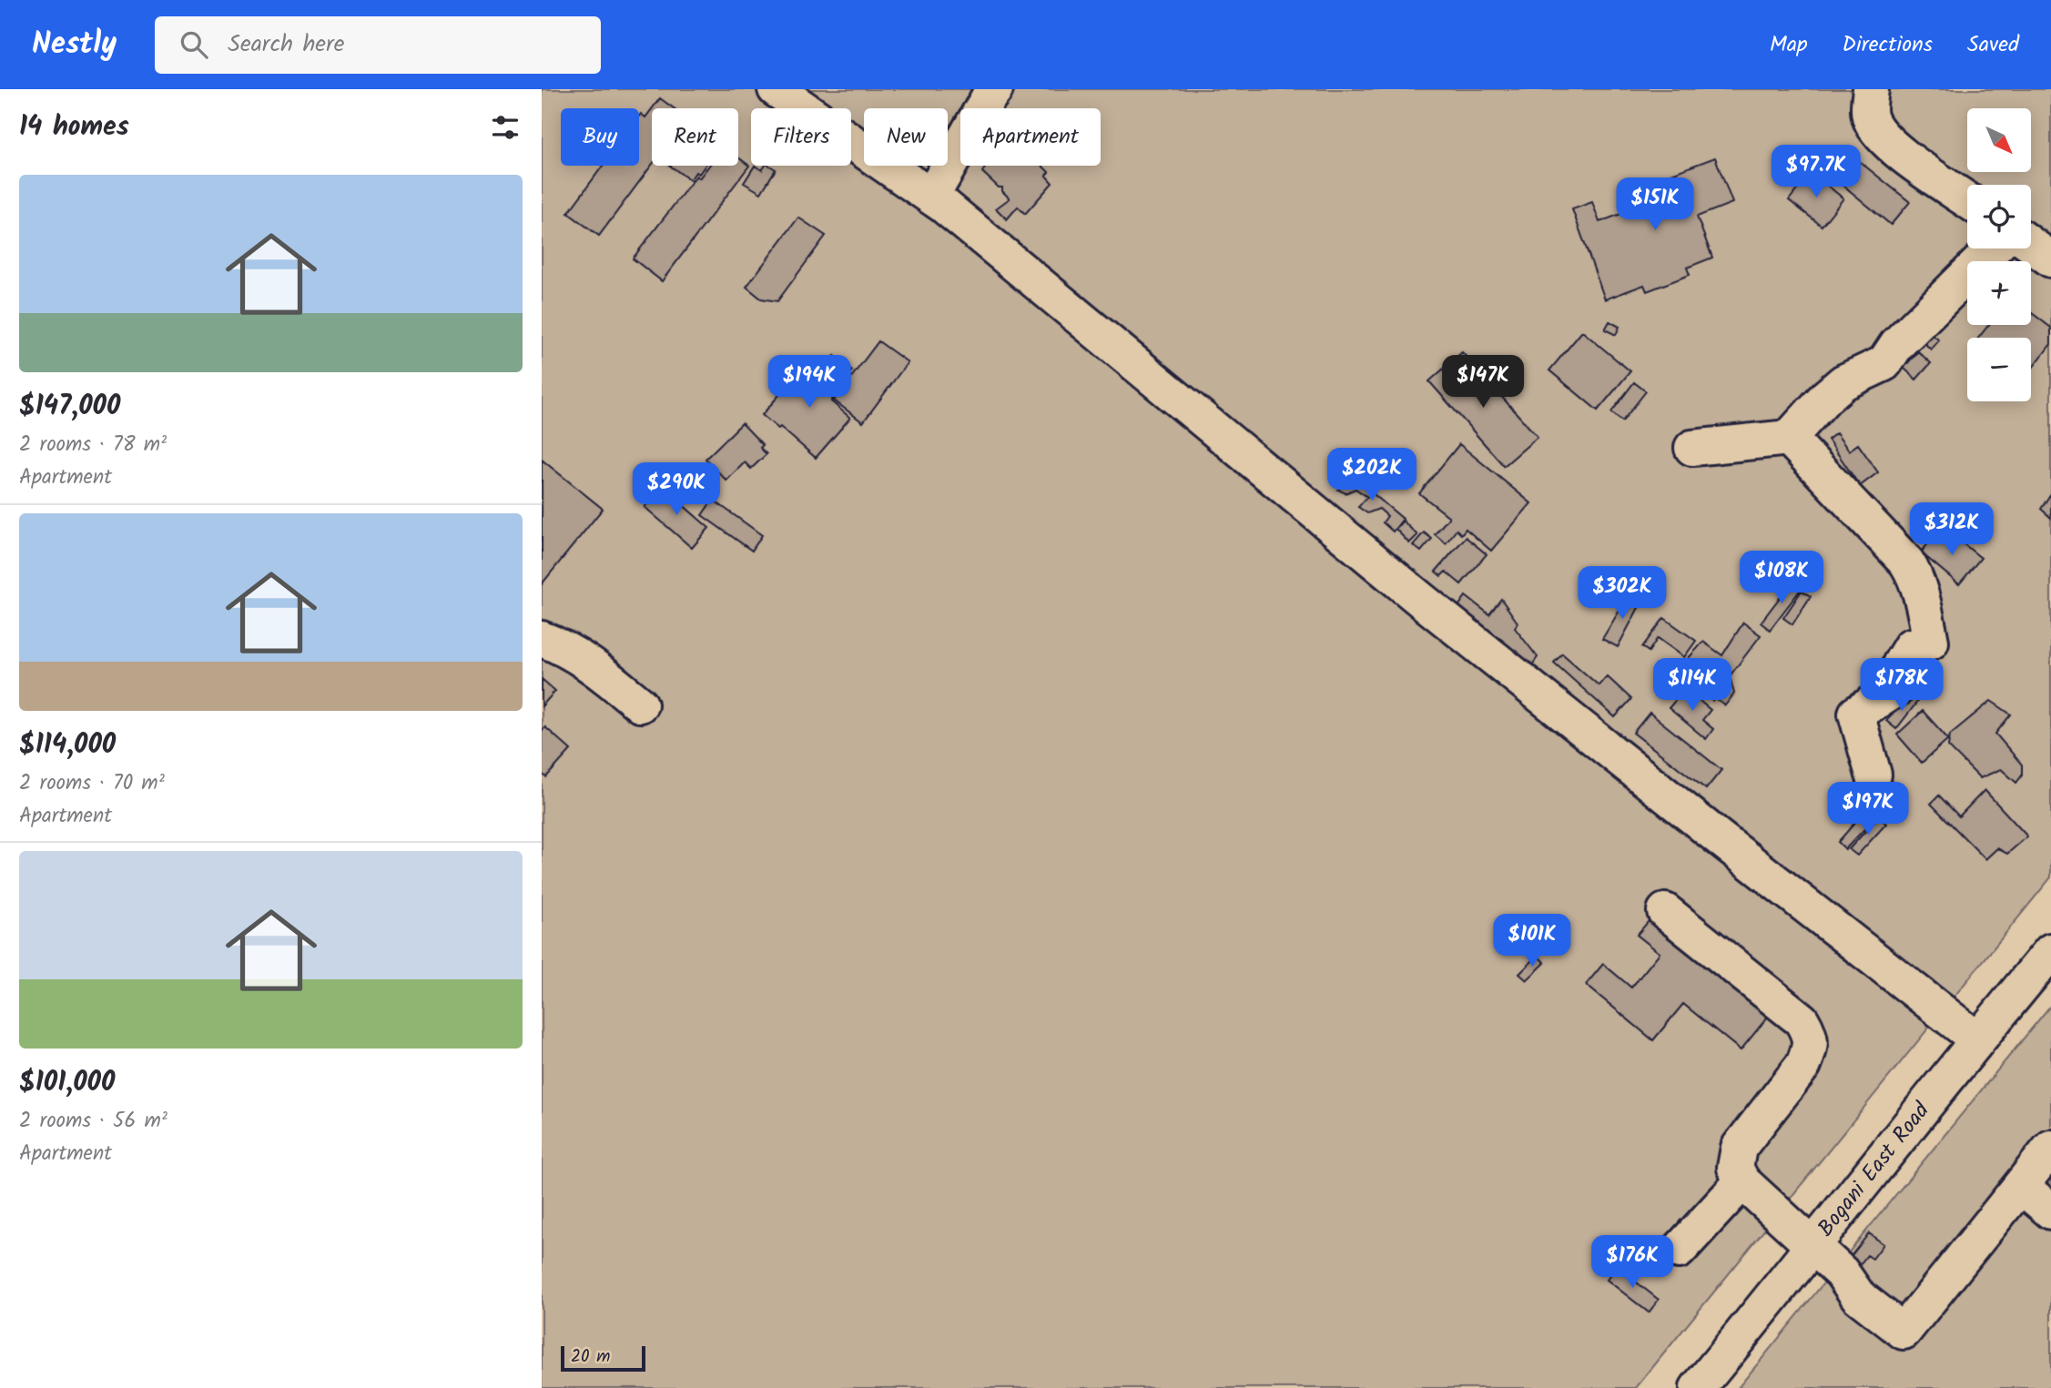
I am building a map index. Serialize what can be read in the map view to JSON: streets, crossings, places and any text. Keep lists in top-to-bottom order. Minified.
{"streets":{"street":["Bogani East Road"]},"scale_bar":"20 m","north":"bottom right","page":{"header":"Nestly","search":"Search here","nav":["Map","Directions","Saved"],"heading":"14 homes","map_buttons":["+","−"],"chip":["Buy","Rent","Filters","New","Apartment"],"price":["$97.7K","$151K","$194K","$147K","$202K","$290K","$312K","$108K","$302K","$114K","$178K","$197K","$101K","$176K"],"list":[{"name":"$147,000","note":"2 rooms · 78 m² · Apartment"},{"name":"$114,000","note":"2 rooms · 70 m² · Apartment"},{"name":"$101,000","note":"2 rooms · 56 m² · Apartment"}],"scale":"20 m"}}
